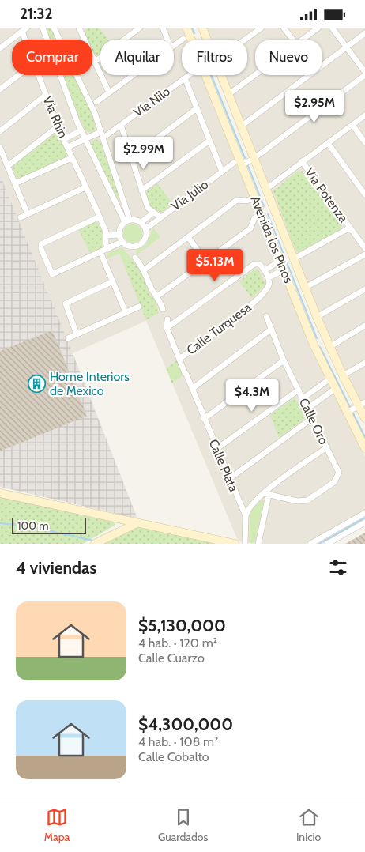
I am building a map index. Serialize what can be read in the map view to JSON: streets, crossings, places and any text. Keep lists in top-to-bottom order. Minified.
{"streets":{"street":["Vía Nilo","Vía Rhin","Vía Julio","Vía Potenza","Avenida los Pinos","Calle Turquesa","Calle Oro","Calle Plata"]},"crossings":[["Vía Julio","Avenida los Pinos"],["Calle Turquesa","Calle Plata"]],"places":{"building":["Home Interiors de Mexico"]},"scale_bar":"100 m","page":{"status":"21:32","chip":["Comprar","Alquilar","Filtros","Nuevo"],"price":["$2.95M","$2.99M","$5.13M","$4.3M"],"scale":"100 m","heading":"4 viviendas","list":[{"name":"$5,130,000","note":"4 hab. · 120 m² · Calle Cuarzo"},{"name":"$4,300,000","note":"4 hab. · 108 m² · Calle Cobalto"}],"tabs":["Mapa","Guardados","Inicio"]}}
